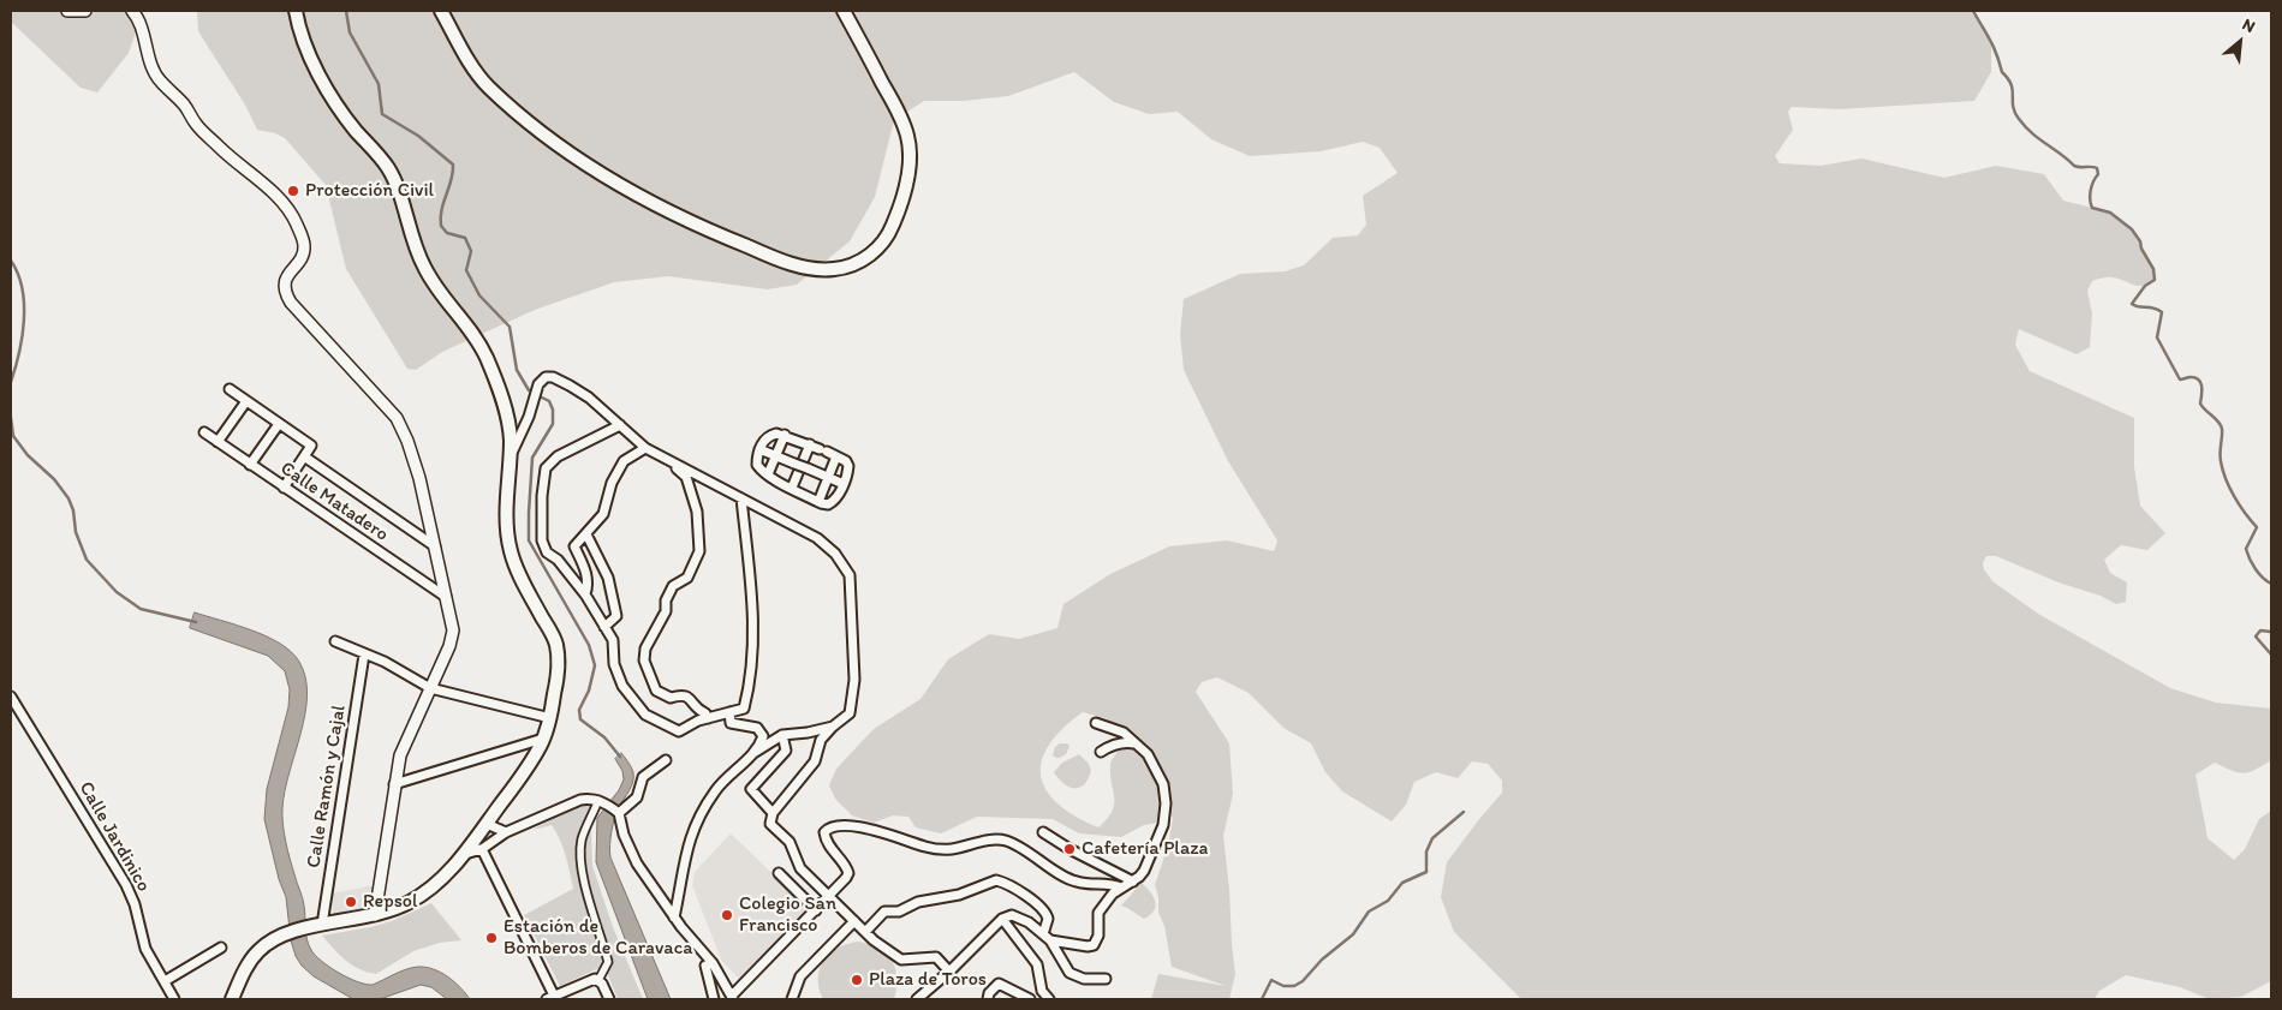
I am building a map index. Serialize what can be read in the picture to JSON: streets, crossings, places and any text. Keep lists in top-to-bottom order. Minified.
{"streets":{"street":["Calle Matadero","Calle Ramón y Cajal","Calle Jardinico"]},"places":["Protección Civil","Cafetería Plaza","Repsol","Colegio San Francisco","Estación de Bomberos de Caravaca","Plaza de Toros"],"north":"top right"}
